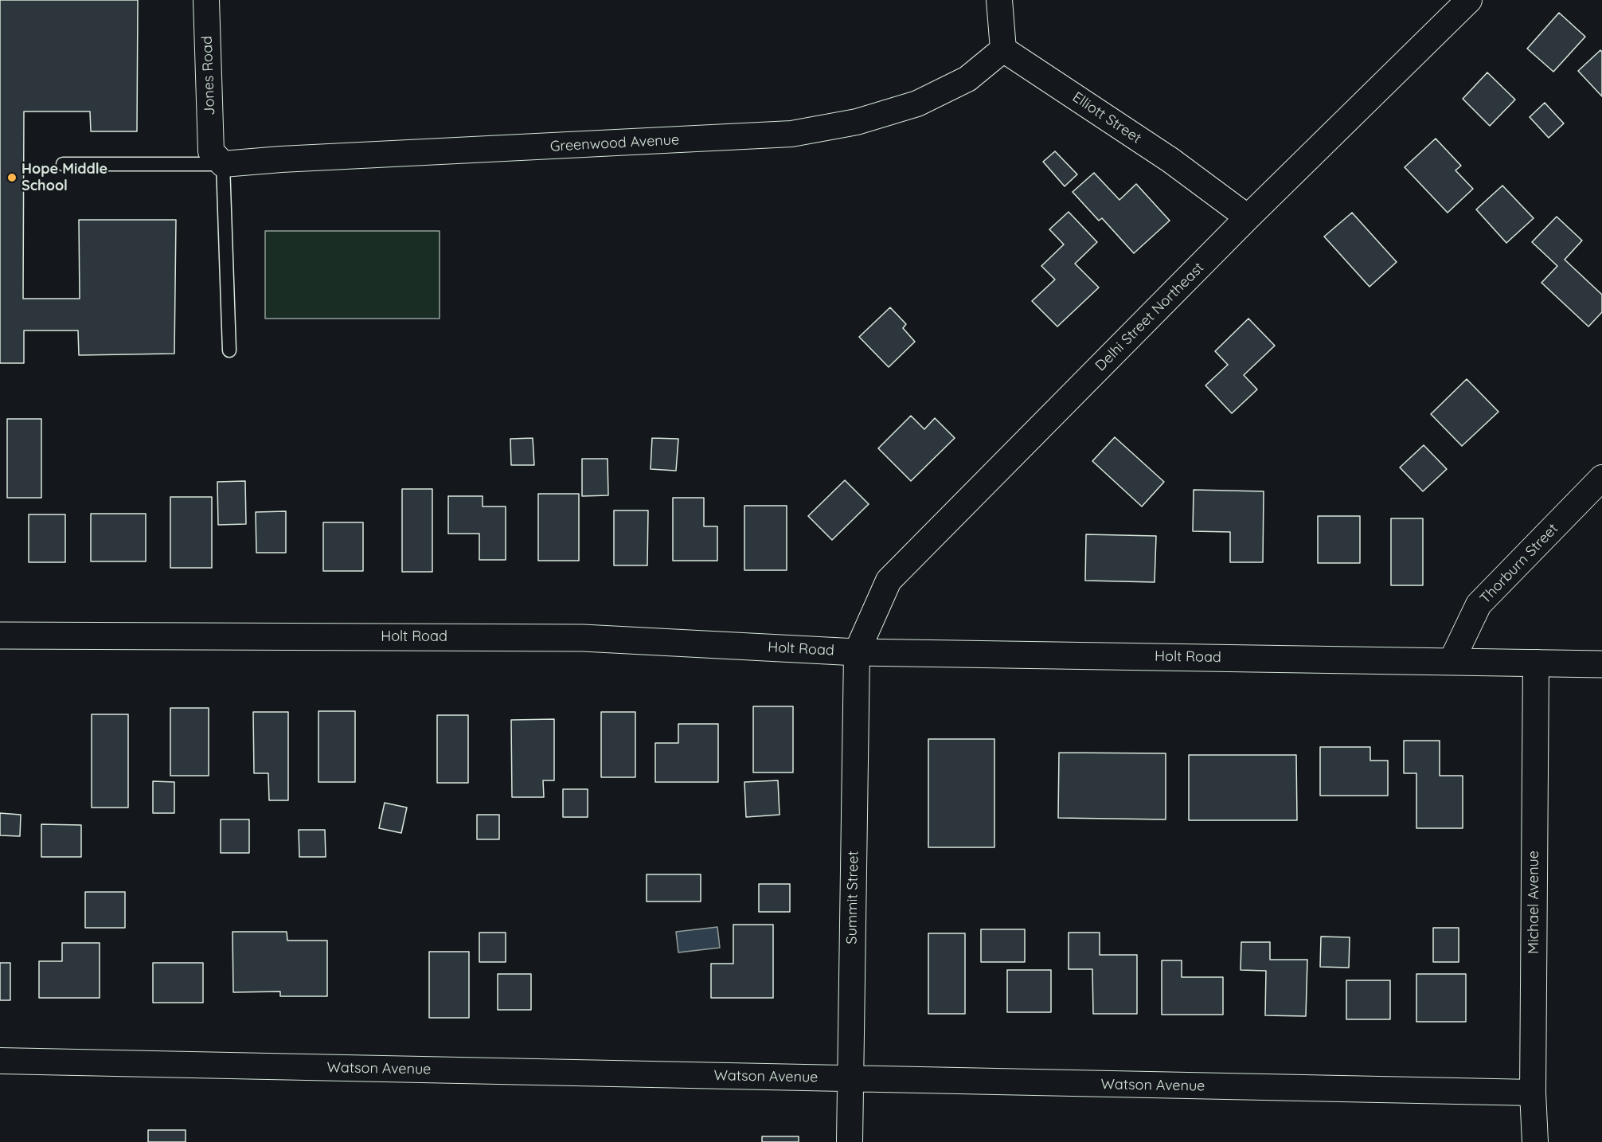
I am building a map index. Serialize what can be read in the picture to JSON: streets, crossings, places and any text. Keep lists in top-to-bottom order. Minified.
{"streets":{"main road":["Holt Road"],"street":["Jones Road","Elliott Street","Greenwood Avenue","Delhi Street Northeast","Thorburn Street","Summit Street","Michael Avenue","Watson Avenue"]},"crossings":[["Jones Road","Greenwood Avenue"],["Elliott Street","Greenwood Avenue"],["Elliott Street","Delhi Street Northeast"],["Delhi Street Northeast","Holt Road"],["Delhi Street Northeast","Summit Street"],["Thorburn Street","Holt Road"],["Holt Road","Summit Street"],["Holt Road","Michael Avenue"],["Summit Street","Watson Avenue"],["Michael Avenue","Watson Avenue"]],"places":["Hope Middle School"]}
